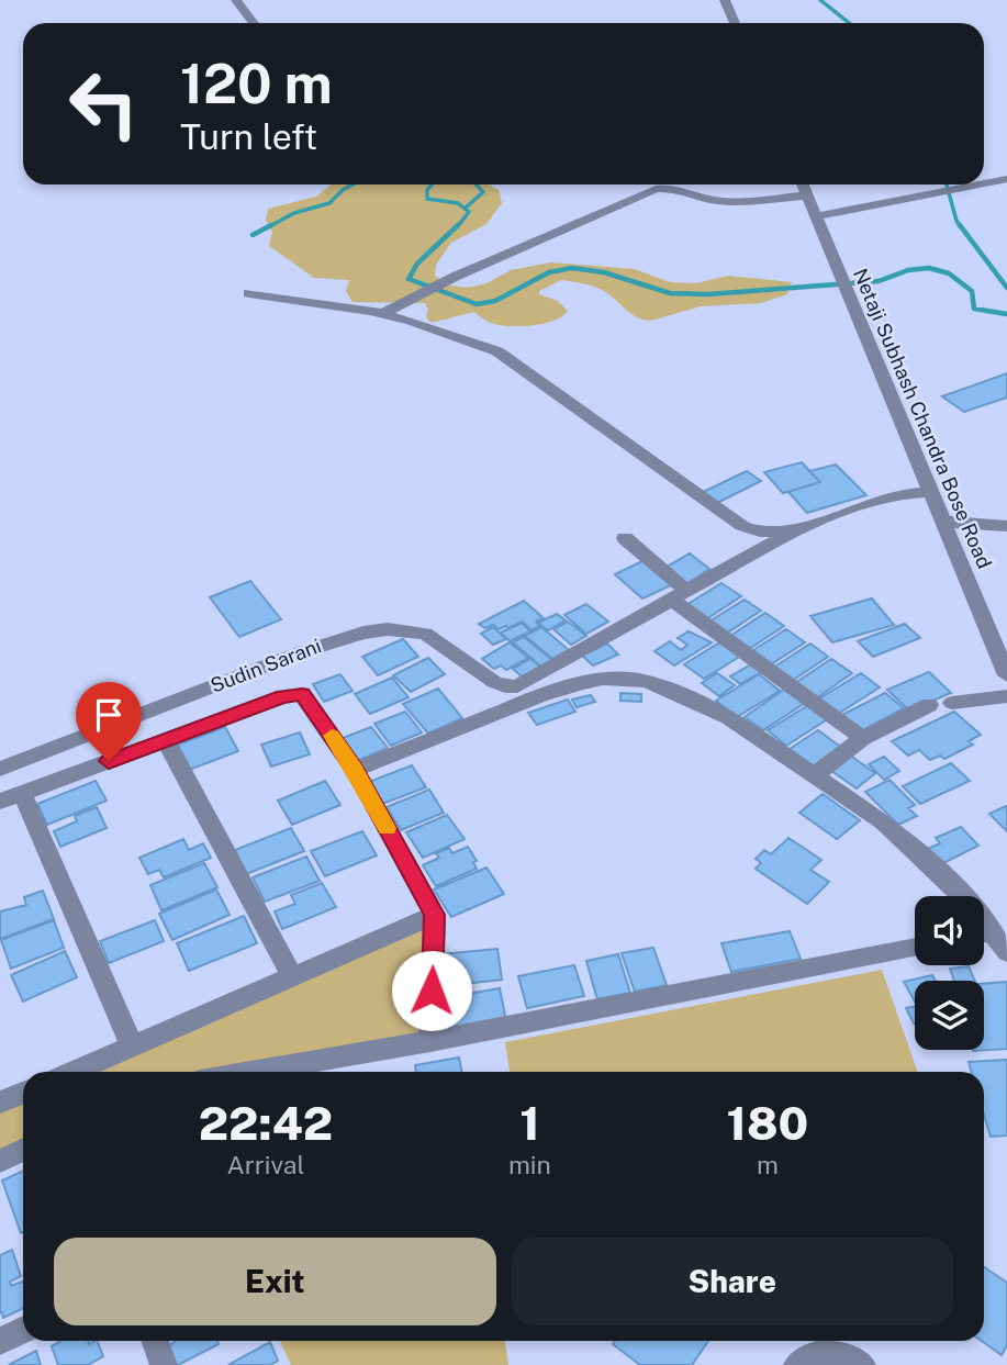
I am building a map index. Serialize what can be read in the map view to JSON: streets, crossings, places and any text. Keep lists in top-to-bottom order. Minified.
{"streets":{"street":["Netaji Subhash Chandra Bose Road","Sudin Sarani"]},"page":{"turn":["120 m","Turn left"],"eta":["22:42","Arrival","1","min","180","m"],"buttons":["Exit","Share"]}}
